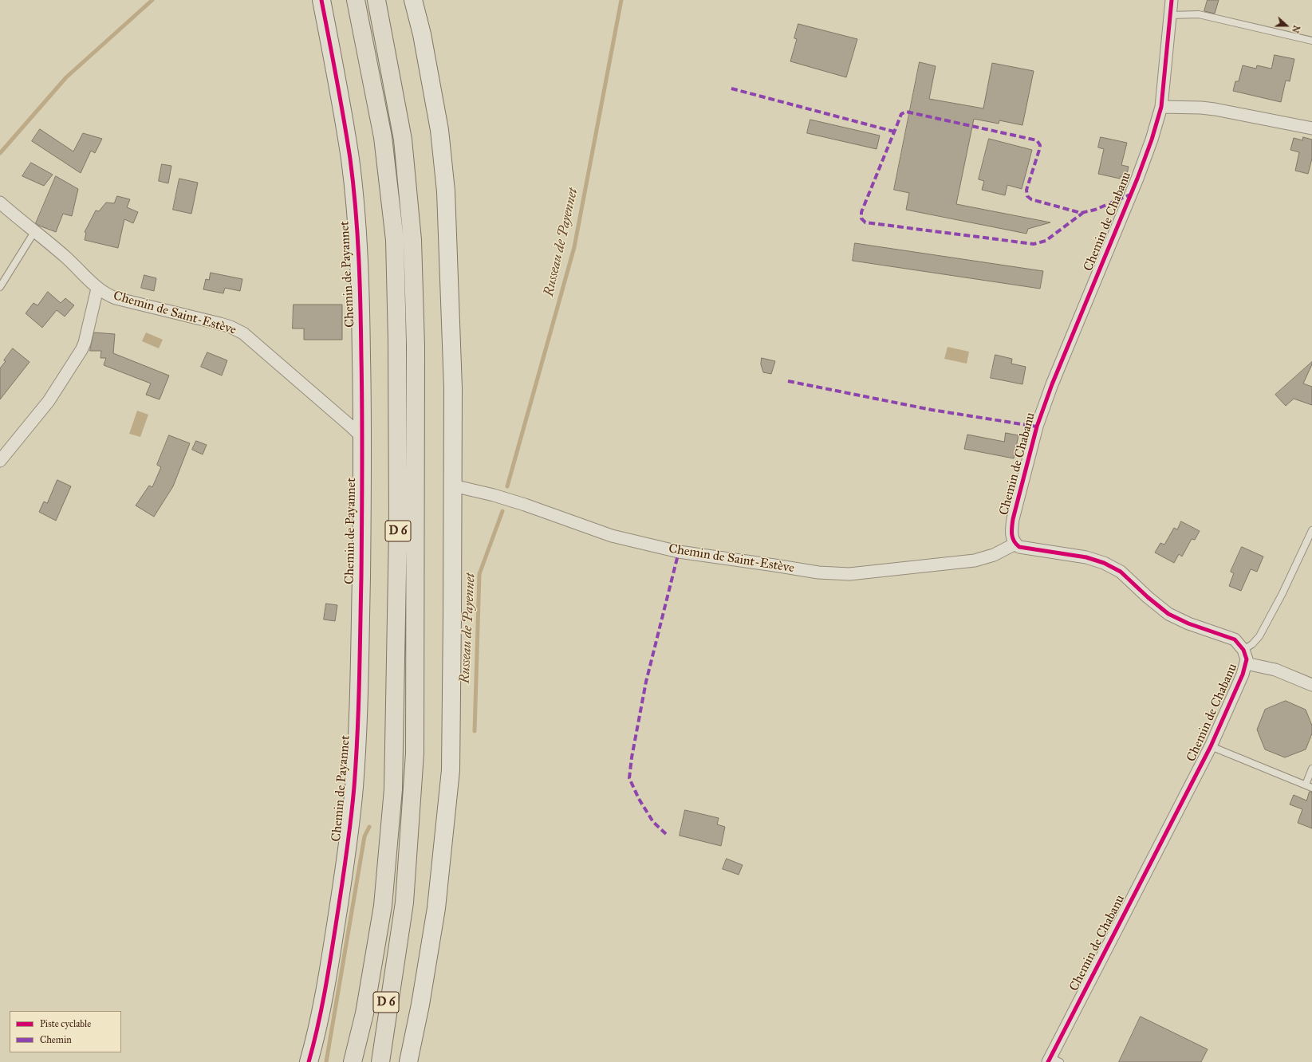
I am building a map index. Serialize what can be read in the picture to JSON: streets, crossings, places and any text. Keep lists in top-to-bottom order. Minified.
{"streets":{"highway":["D 6"],"street":["Chemin de Chabanu","Chemin de Payannet","Chemin de Saint-Estève"]},"crossings":[["Chemin de Chabanu","Chemin de Saint-Estève"],["Chemin de Payannet","Chemin de Saint-Estève"]],"water":["Russeau de Payennet"],"legend":["Piste cyclable","Chemin"],"north":"right"}
